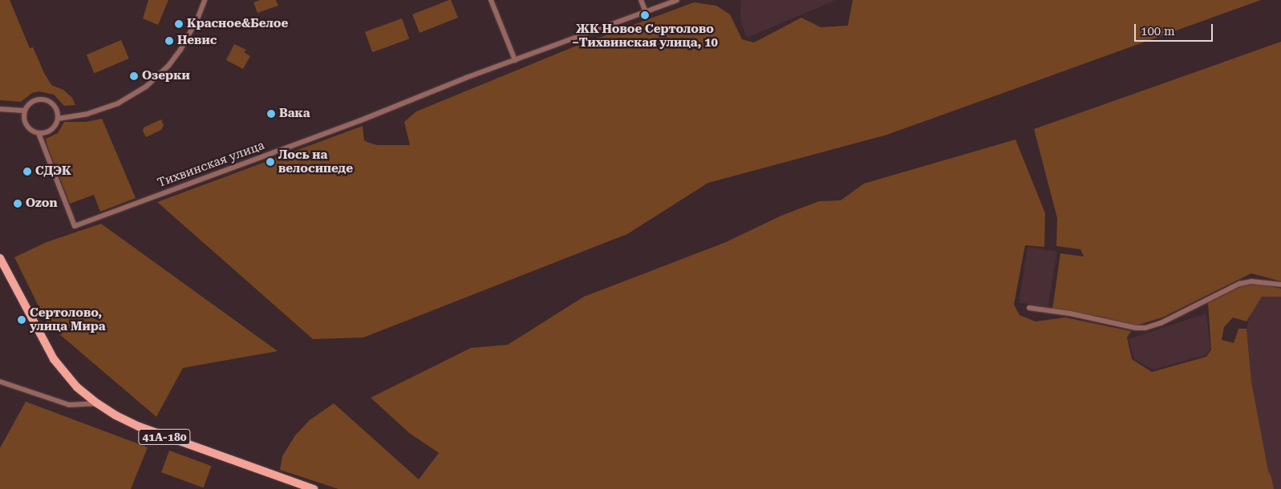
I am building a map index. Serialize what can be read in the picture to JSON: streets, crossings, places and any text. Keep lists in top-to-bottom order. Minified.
{"streets":{"main road":["41А-180"],"street":["Тихвинская улица"]},"places":["ЖК Новое Сертолово –Тихвинская улица, 10","Красное&Белое","Невис","Озерки","Вака","Лось на велосипеде","СДЭК","Ozon","Сертолово, улица Мира"],"scale_bar":"100 m"}
